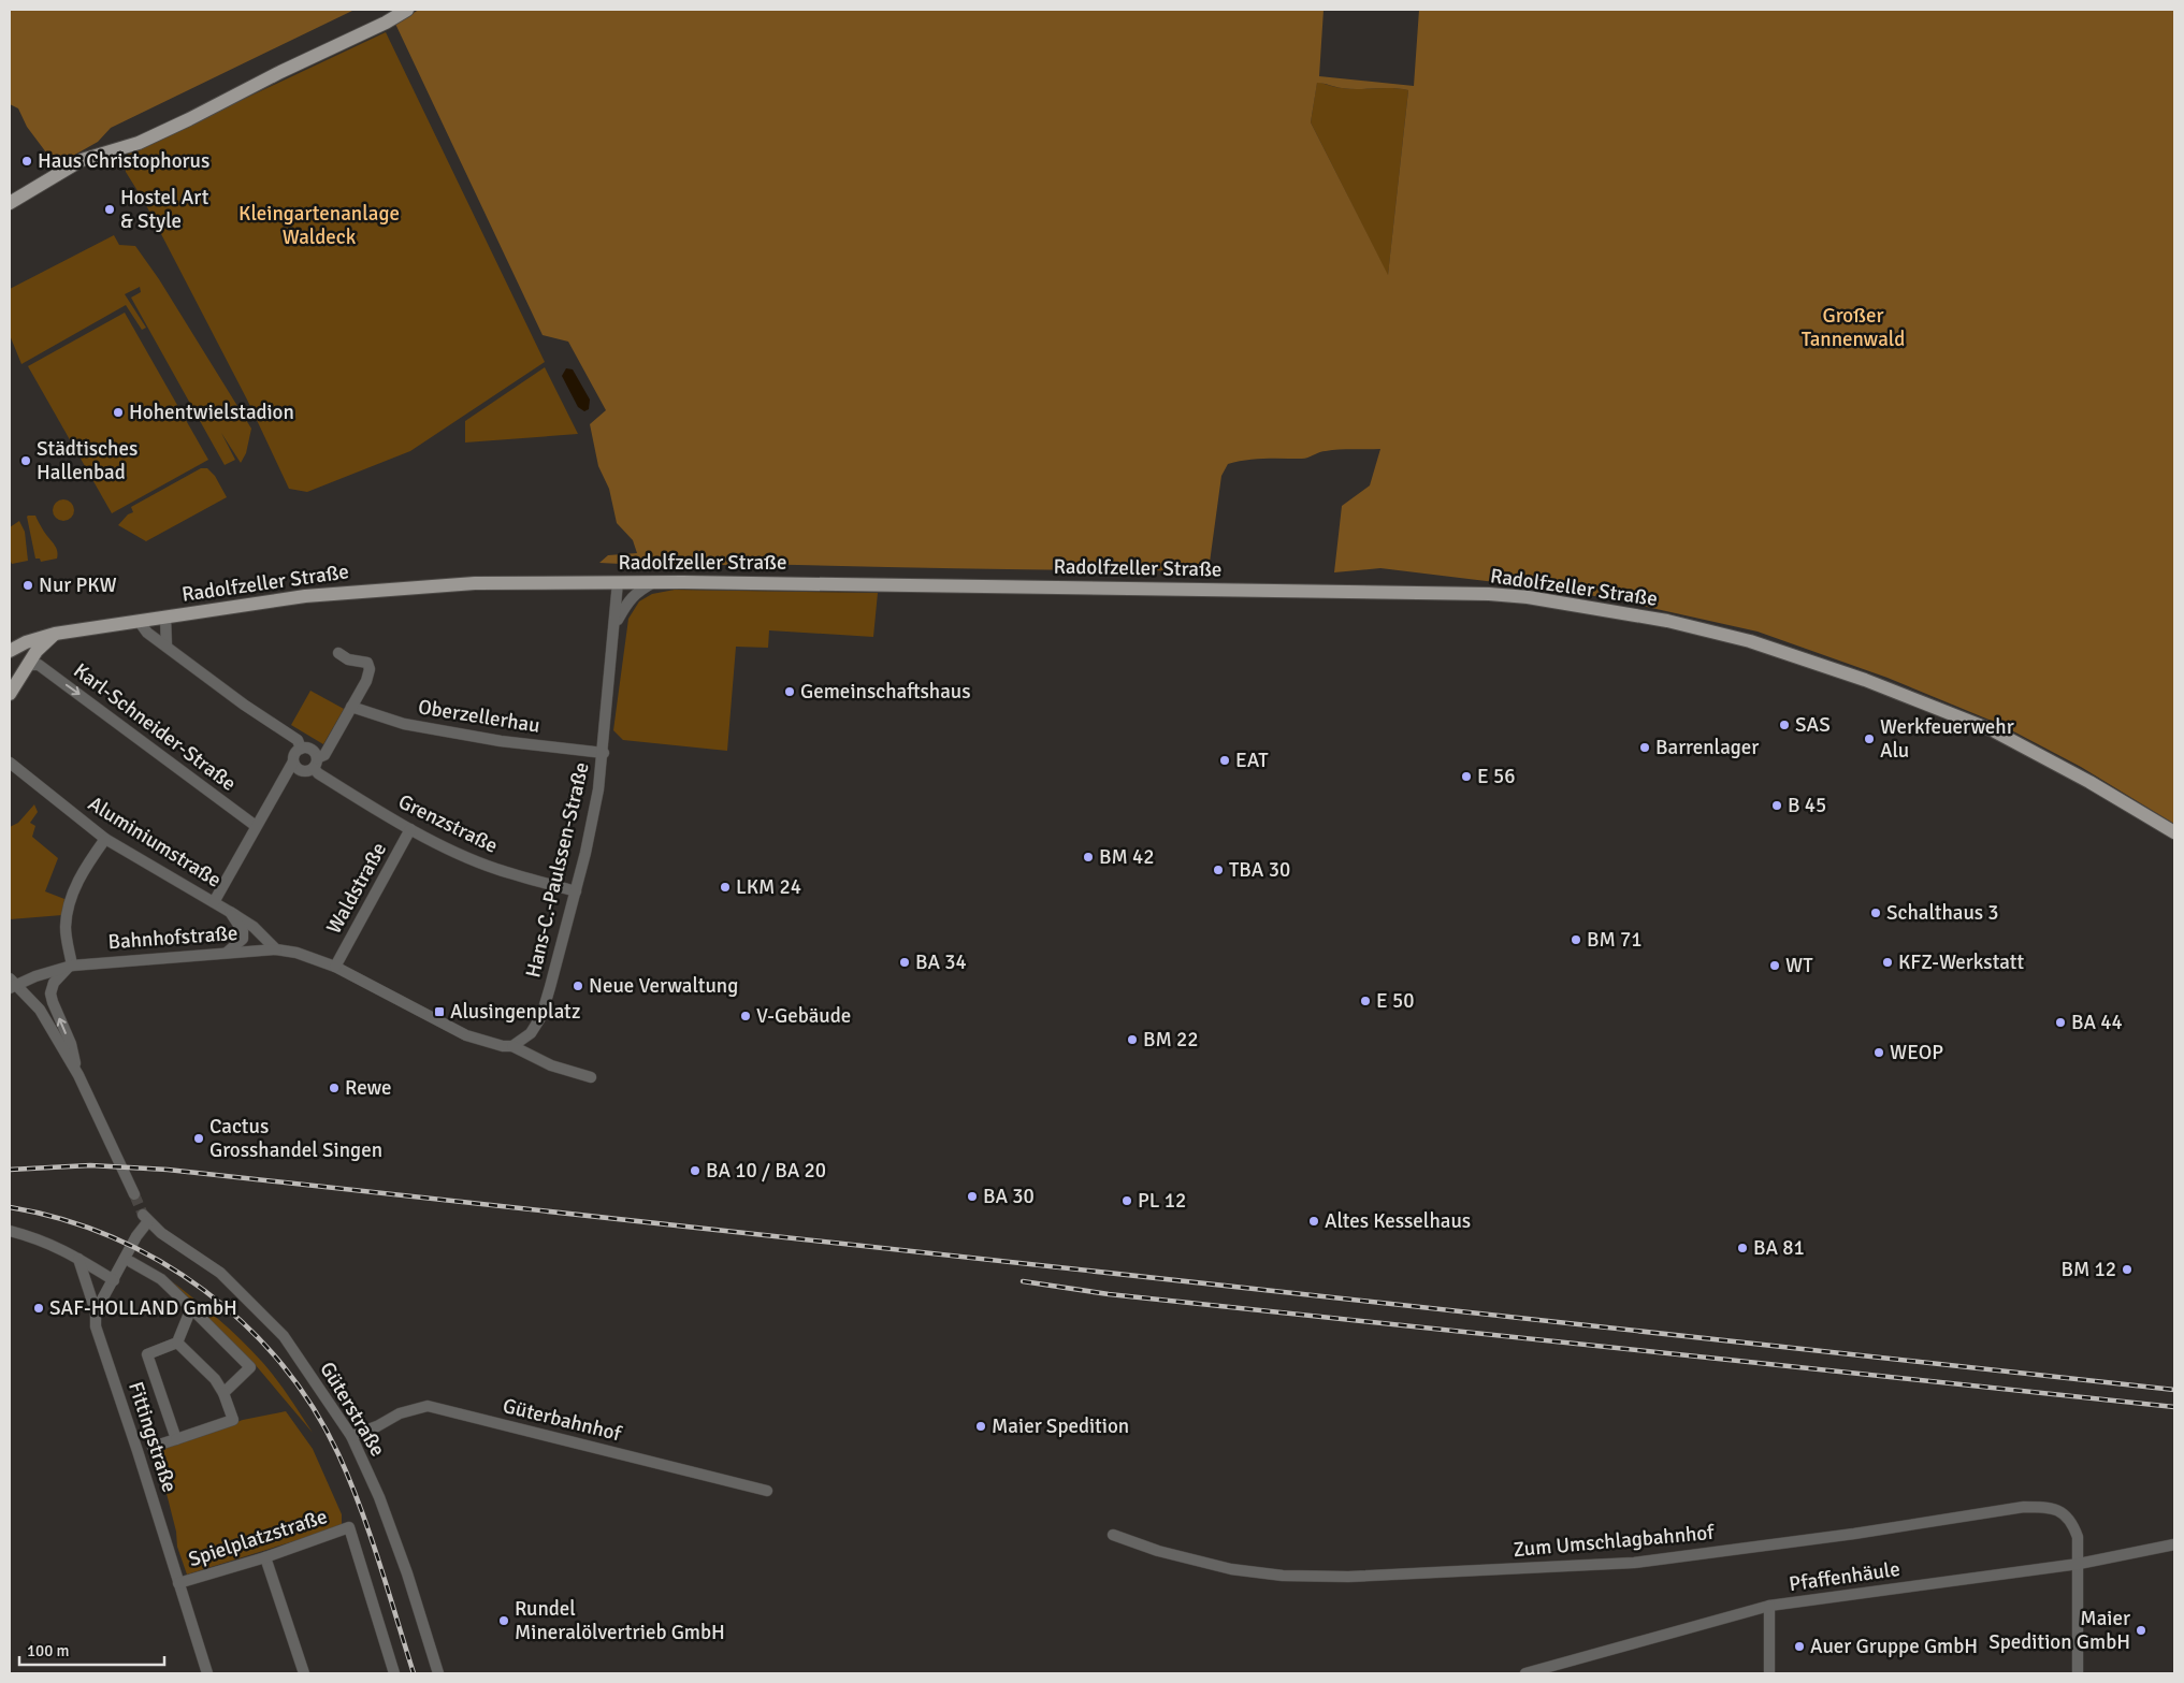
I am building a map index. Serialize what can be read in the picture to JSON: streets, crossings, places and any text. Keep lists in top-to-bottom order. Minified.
{"streets":{"main road":["Radolfzeller Straße"],"street":["Oberzellerhau","Karl-Schneider-Straße","Grenzstraße","Aluminiumstraße","Hans-C.-Paulssen-Straße","Waldstraße","Bahnhofstraße","Güterstraße","Güterbahnhof","Fittingstraße","Spielplatzstraße","Zum Umschlagbahnhof","Pfaffenhäule"]},"crossings":[["Radolfzeller Straße","Hans-C.-Paulssen-Straße"],["Oberzellerhau","Hans-C.-Paulssen-Straße"],["Grenzstraße","Hans-C.-Paulssen-Straße"],["Grenzstraße","Waldstraße"],["Aluminiumstraße","Hans-C.-Paulssen-Straße"],["Aluminiumstraße","Waldstraße"],["Aluminiumstraße","Bahnhofstraße"],["Güterstraße","Güterbahnhof"],["Fittingstraße","Spielplatzstraße"],["Zum Umschlagbahnhof","Pfaffenhäule"]],"parks":["Kleingartenanlage Waldeck","Großer Tannenwald"],"places":{"other":["Haus Christophorus","Hostel Art & Style","Hohentwielstadion","Städtisches Hallenbad","Nur PKW","Gemeinschaftshaus","SAS","Werkfeuerwehr Alu","Barrenlager","EAT","E 56","B 45","BM 42","TBA 30","LKM 24","Schalthaus 3","BM 71","BA 34","KFZ-Werkstatt","WT","Neue Verwaltung","E 50","V-Gebäude","BA 44","BM 22","WEOP","Rewe","Cactus Grosshandel Singen","BA 10 / BA 20","BA 30","PL 12","Altes Kesselhaus","BA 81","BM 12","SAF-HOLLAND GmbH","Maier Spedition","Rundel Mineralölvertrieb GmbH","Maier Spedition GmbH","Auer Gruppe GmbH"],"transit":["Alusingenplatz"]},"scale_bar":"100 m"}
